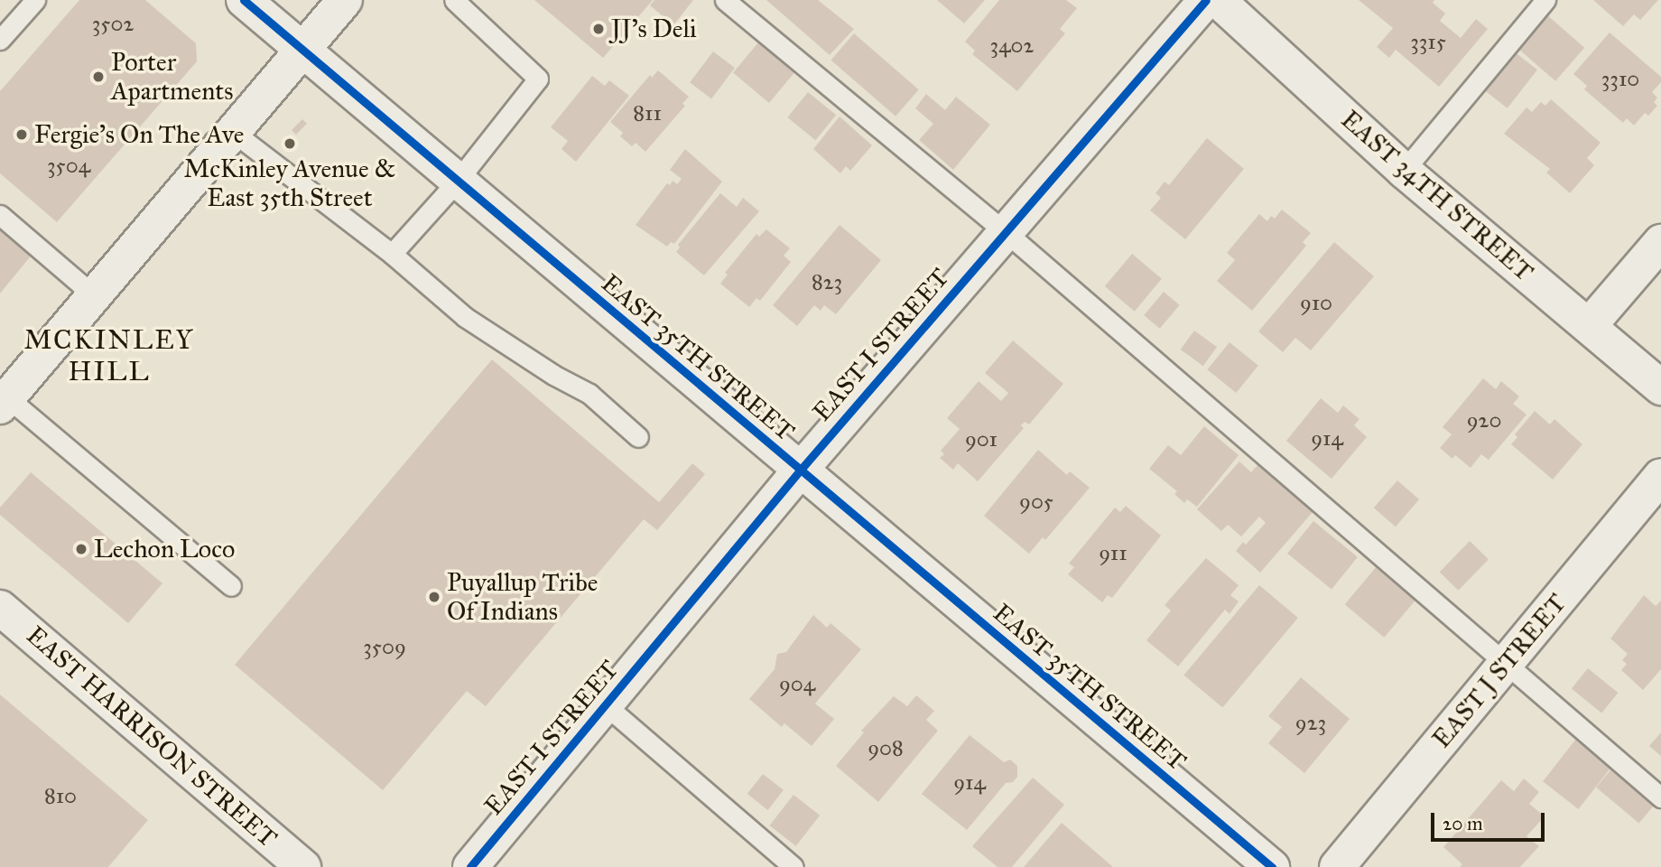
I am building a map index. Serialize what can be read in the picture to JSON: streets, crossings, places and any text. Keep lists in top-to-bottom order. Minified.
{"streets":{"street":["EAST 34TH STREET","EAST I STREET","EAST 35TH STREET","EAST J STREET","EAST HARRISON STREET"]},"crossings":[["EAST I STREET","EAST 35TH STREET"]],"districts":["MCKINLEY HILL"],"places":["JJ's Deli","Porter Apartments","Fergie's On The Ave","McKinley Avenue & East 35th Street","Lechon Loco","Puyallup Tribe Of Indians"],"house_numbers":["3502","3315","3402","3310","811","3504","823","910","920","914","901","905","911","3509","904","923","908","914","810"],"scale_bar":"20 m"}
